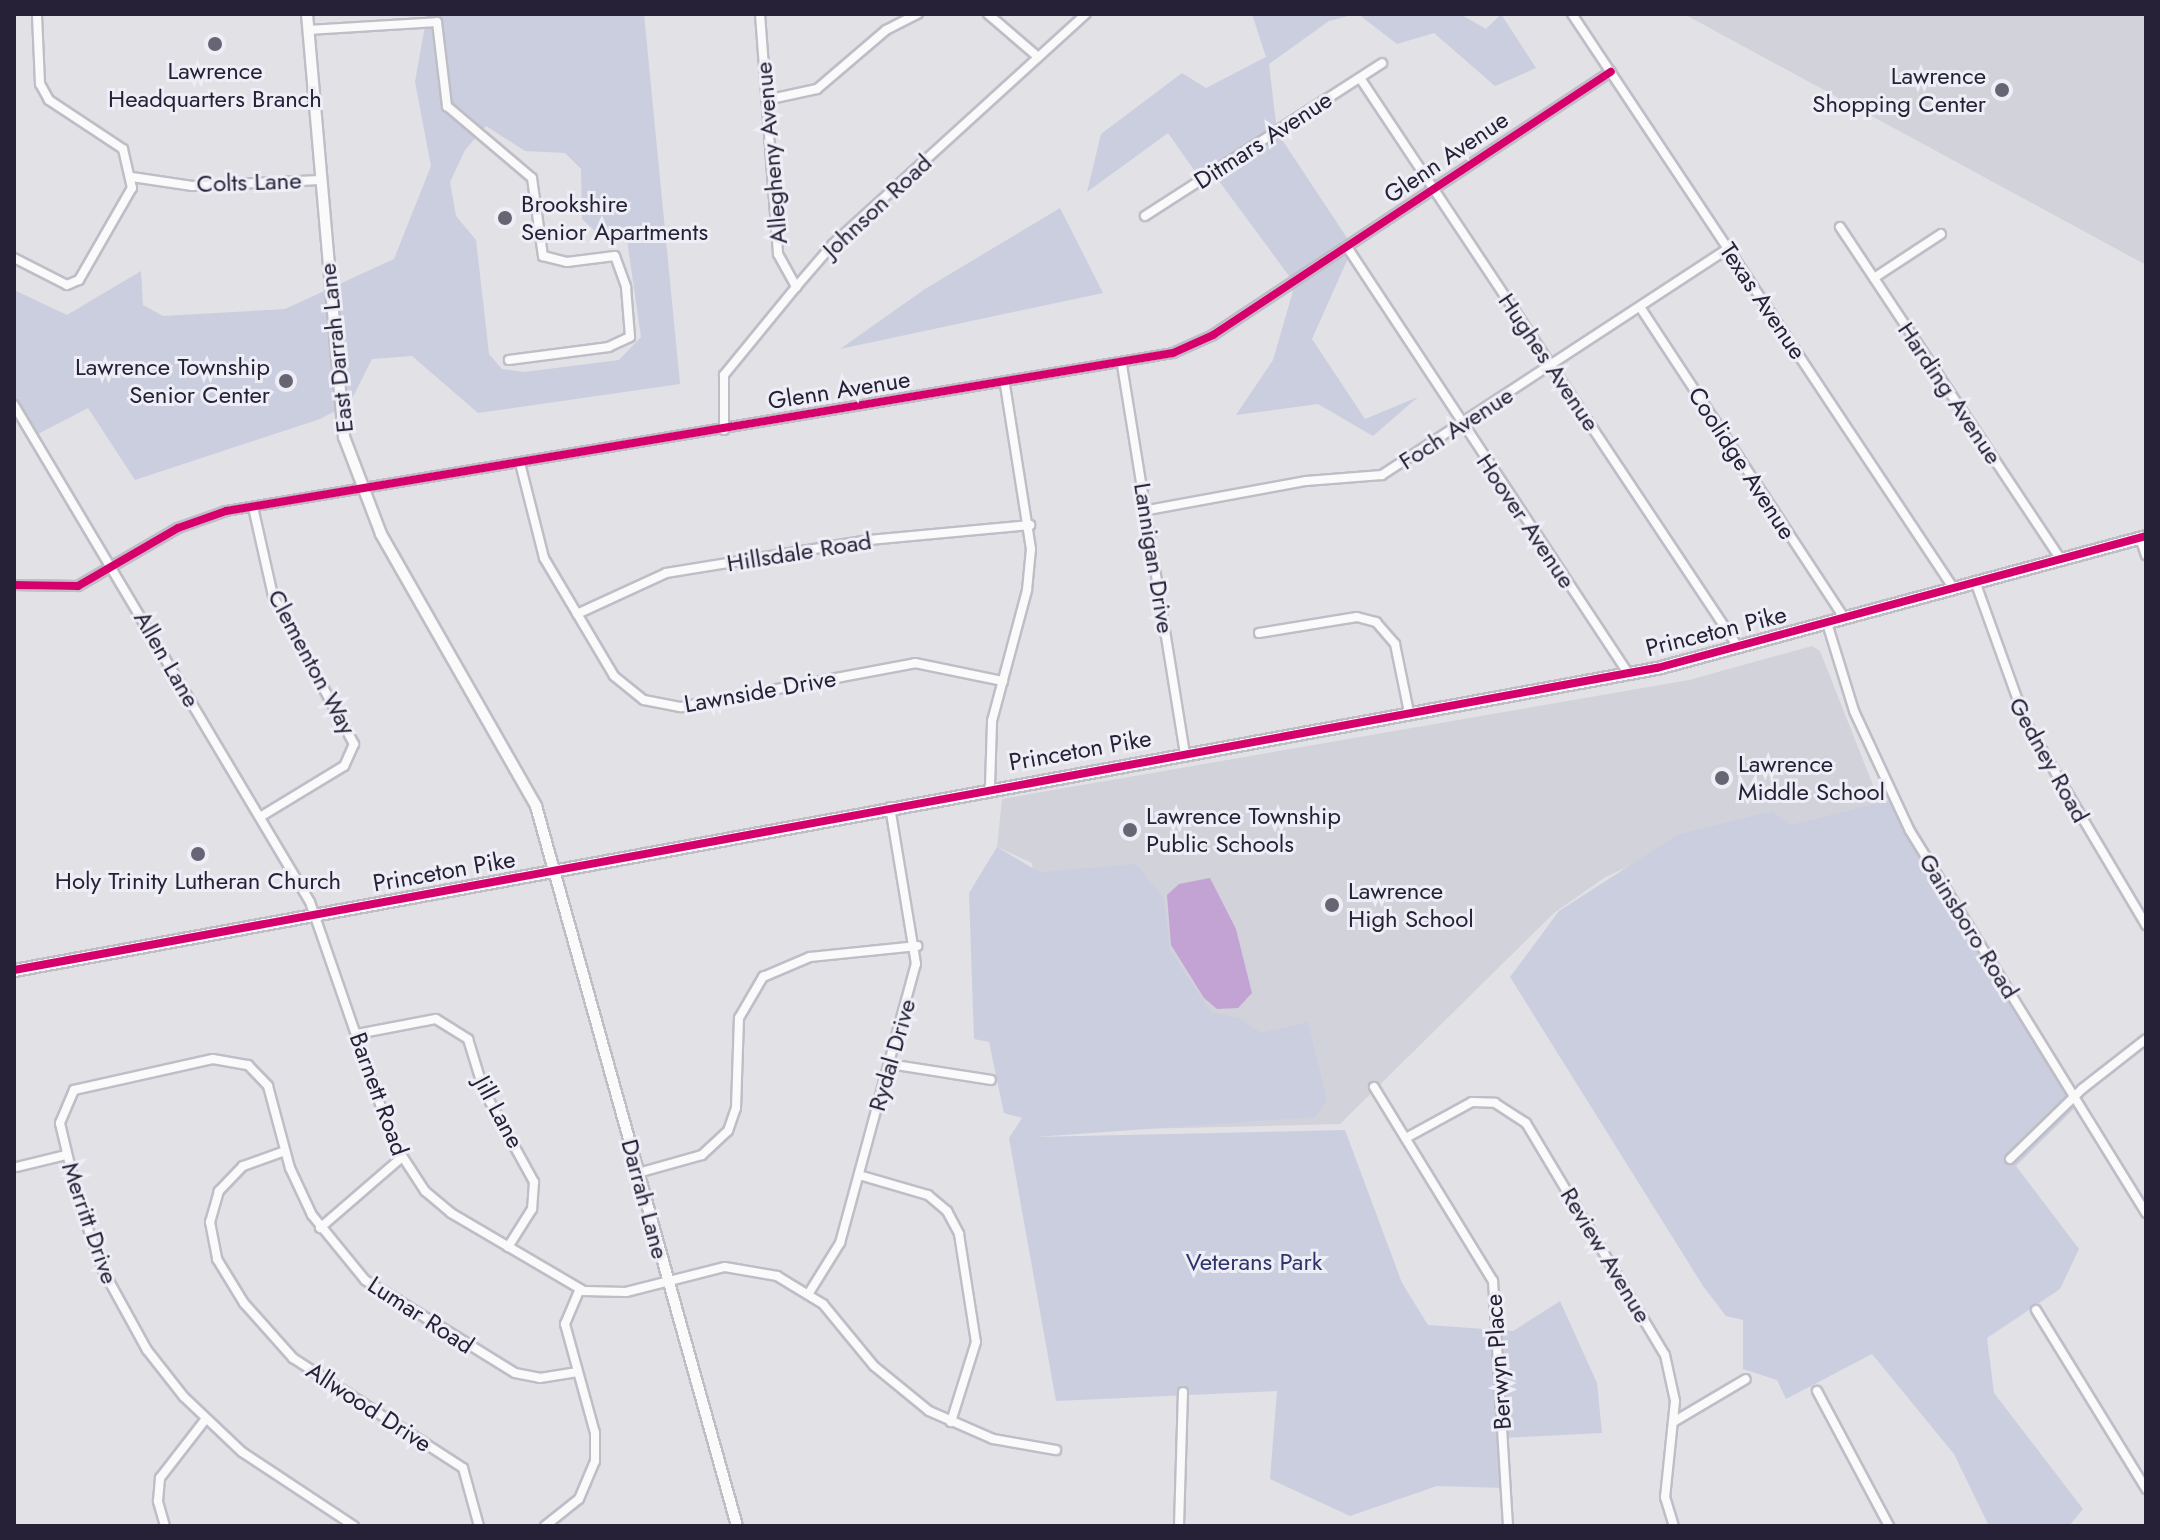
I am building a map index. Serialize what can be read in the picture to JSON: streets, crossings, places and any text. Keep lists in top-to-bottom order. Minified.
{"streets":{"main road":["Princeton Pike"],"street":["Ditmars Avenue","Allegheny Avenue","Glenn Avenue","Colts Lane","Johnson Road","Texas Avenue","East Darrah Lane","Hughes Avenue","Harding Avenue","Foch Avenue","Coolidge Avenue","Hoover Avenue","Hillsdale Road","Lannigan Drive","Allen Lane","Clementon Way","Lawnside Drive","Gedney Road","Gainsboro Road","Rydal Drive","Barnett Road","Jill Lane","Darrah Lane","Merritt Drive","Review Avenue","Lumar Road","Berwyn Place","Allwood Drive"]},"crossings":[["Ditmars Avenue","Hughes Avenue"],["Allegheny Avenue","Johnson Road"],["Glenn Avenue","Johnson Road"],["Glenn Avenue","Texas Avenue"],["Glenn Avenue","East Darrah Lane"],["Glenn Avenue","Hughes Avenue"],["Glenn Avenue","Hoover Avenue"],["Glenn Avenue","Lannigan Drive"],["Glenn Avenue","Allen Lane"],["Glenn Avenue","Clementon Way"],["Glenn Avenue","Lawnside Drive"],["Colts Lane","East Darrah Lane"],["Texas Avenue","Foch Avenue"],["Texas Avenue","Princeton Pike"],["East Darrah Lane","Princeton Pike"],["East Darrah Lane","Darrah Lane"],["Hughes Avenue","Foch Avenue"],["Hughes Avenue","Princeton Pike"],["Harding Avenue","Princeton Pike"],["Foch Avenue","Coolidge Avenue"],["Foch Avenue","Hoover Avenue"],["Foch Avenue","Lannigan Drive"],["Coolidge Avenue","Princeton Pike"],["Hoover Avenue","Princeton Pike"],["Hillsdale Road","Lawnside Drive"],["Lannigan Drive","Princeton Pike"],["Princeton Pike","Allen Lane"],["Princeton Pike","Gedney Road"],["Princeton Pike","Gainsboro Road"],["Princeton Pike","Rydal Drive"],["Princeton Pike","Barnett Road"],["Princeton Pike","Darrah Lane"],["Allen Lane","Clementon Way"],["Allen Lane","Barnett Road"],["Rydal Drive","Barnett Road"],["Barnett Road","Jill Lane"],["Barnett Road","Darrah Lane"],["Merritt Drive","Lumar Road"],["Review Avenue","Berwyn Place"],["Lumar Road","Allwood Drive"]],"parks":["Veterans Park"],"places":["Lawrence Headquarters Branch","Lawrence Shopping Center","Brookshire Senior Apartments","Lawrence Township Senior Center","Lawrence Middle School","Lawrence Township Public Schools","Holy Trinity Lutheran Church","Lawrence High School"]}
